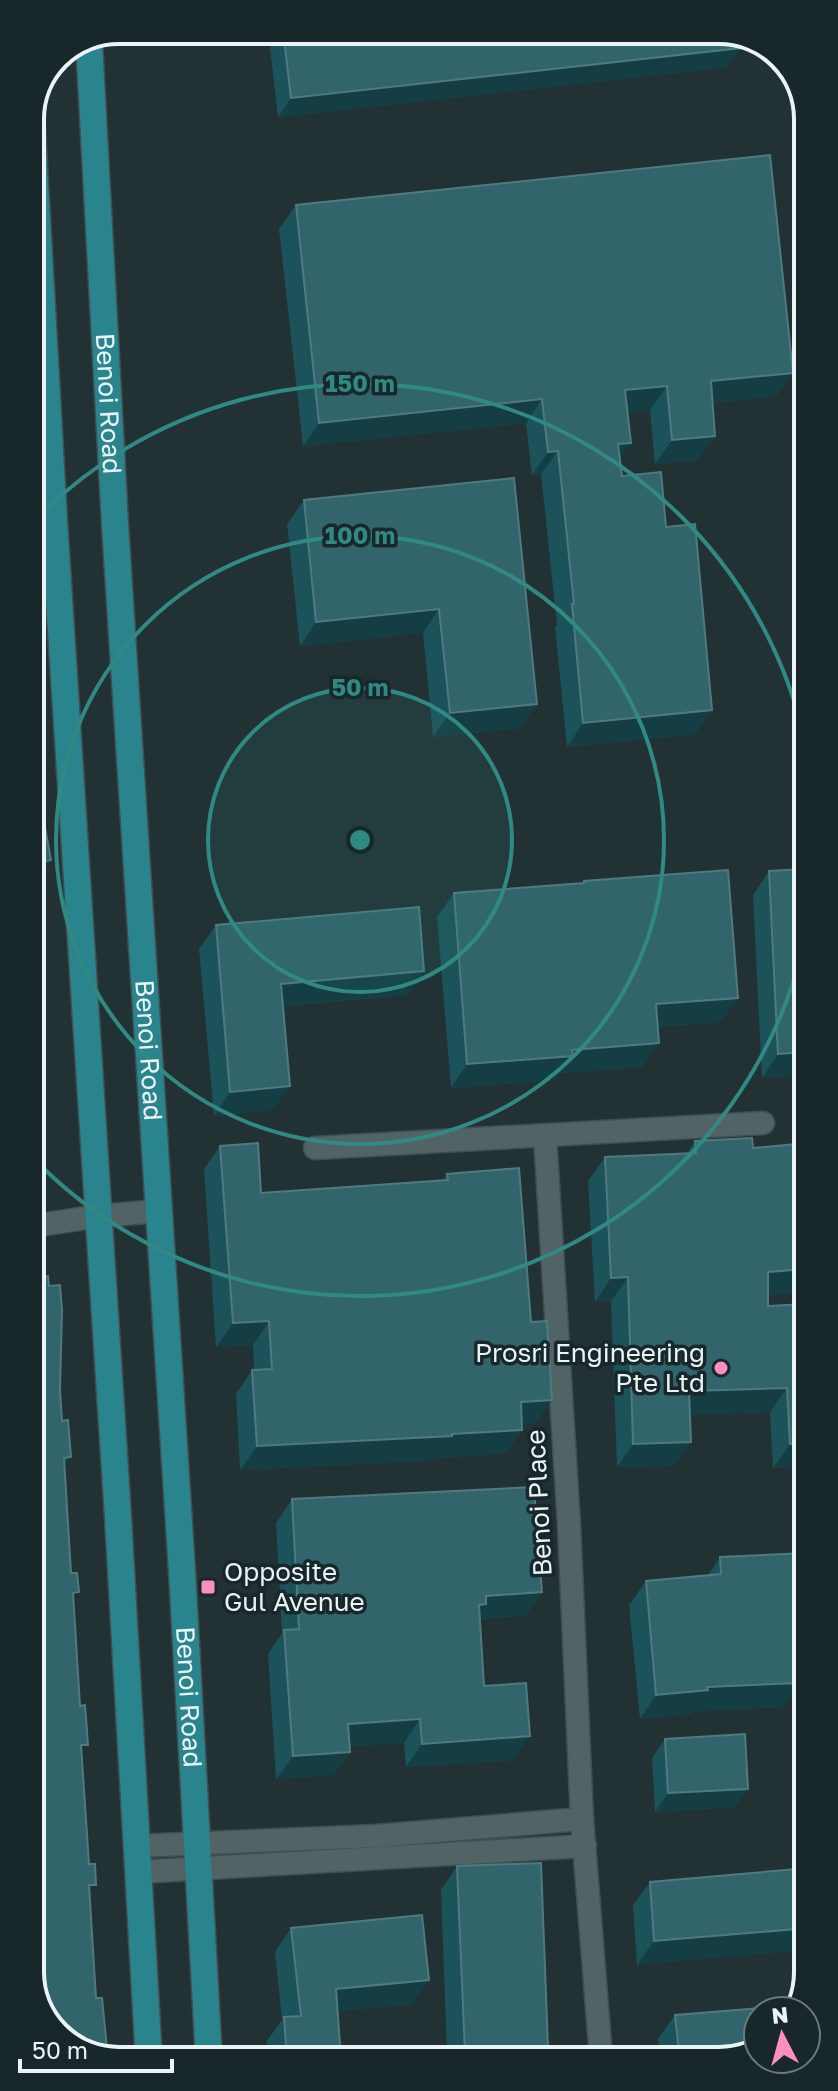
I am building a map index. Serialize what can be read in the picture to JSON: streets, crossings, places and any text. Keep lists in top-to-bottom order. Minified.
{"streets":{"main road":["Benoi Road"],"street":["Benoi Place"]},"places":{"other":["Prosri Engineering Pte Ltd"],"transit":["Opposite Gul Avenue"]},"scale_bar":"50 m","north":"top","rings":["150 m","100 m","50 m"]}
